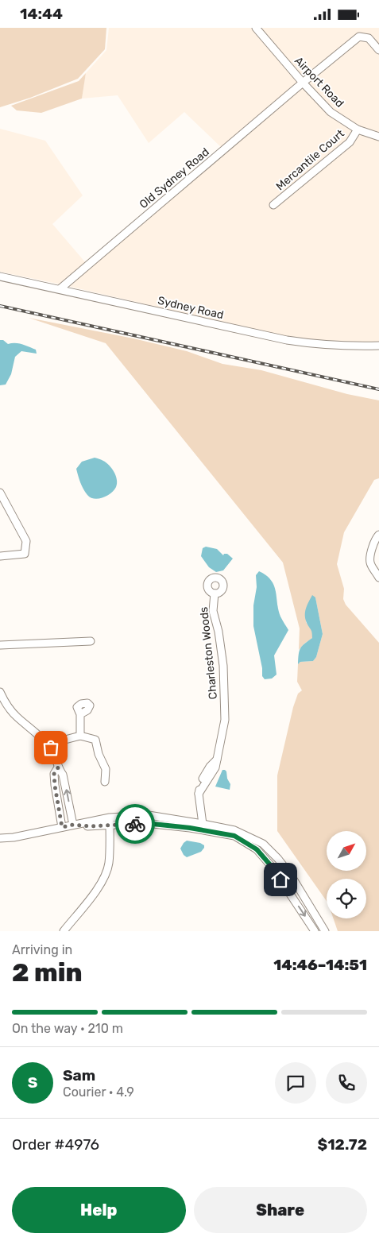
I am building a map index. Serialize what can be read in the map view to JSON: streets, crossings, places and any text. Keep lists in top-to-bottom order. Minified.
{"streets":{"street":["Airport Road","Mercantile Court","Old Sydney Road","Sydney Road","Charleston Woods"]},"crossings":[["Airport Road","Mercantile Court"],["Airport Road","Old Sydney Road"],["Old Sydney Road","Sydney Road"]],"north":"top right","page":{"status":"14:44","heading":["2 min","Arriving in","14:46–14:51"],"panel":["Sam","Courier · 4.9","Order #4976","$12.72"],"bar":"On the way · 210 m","round":"S","buttons":["Help","Share"]}}
